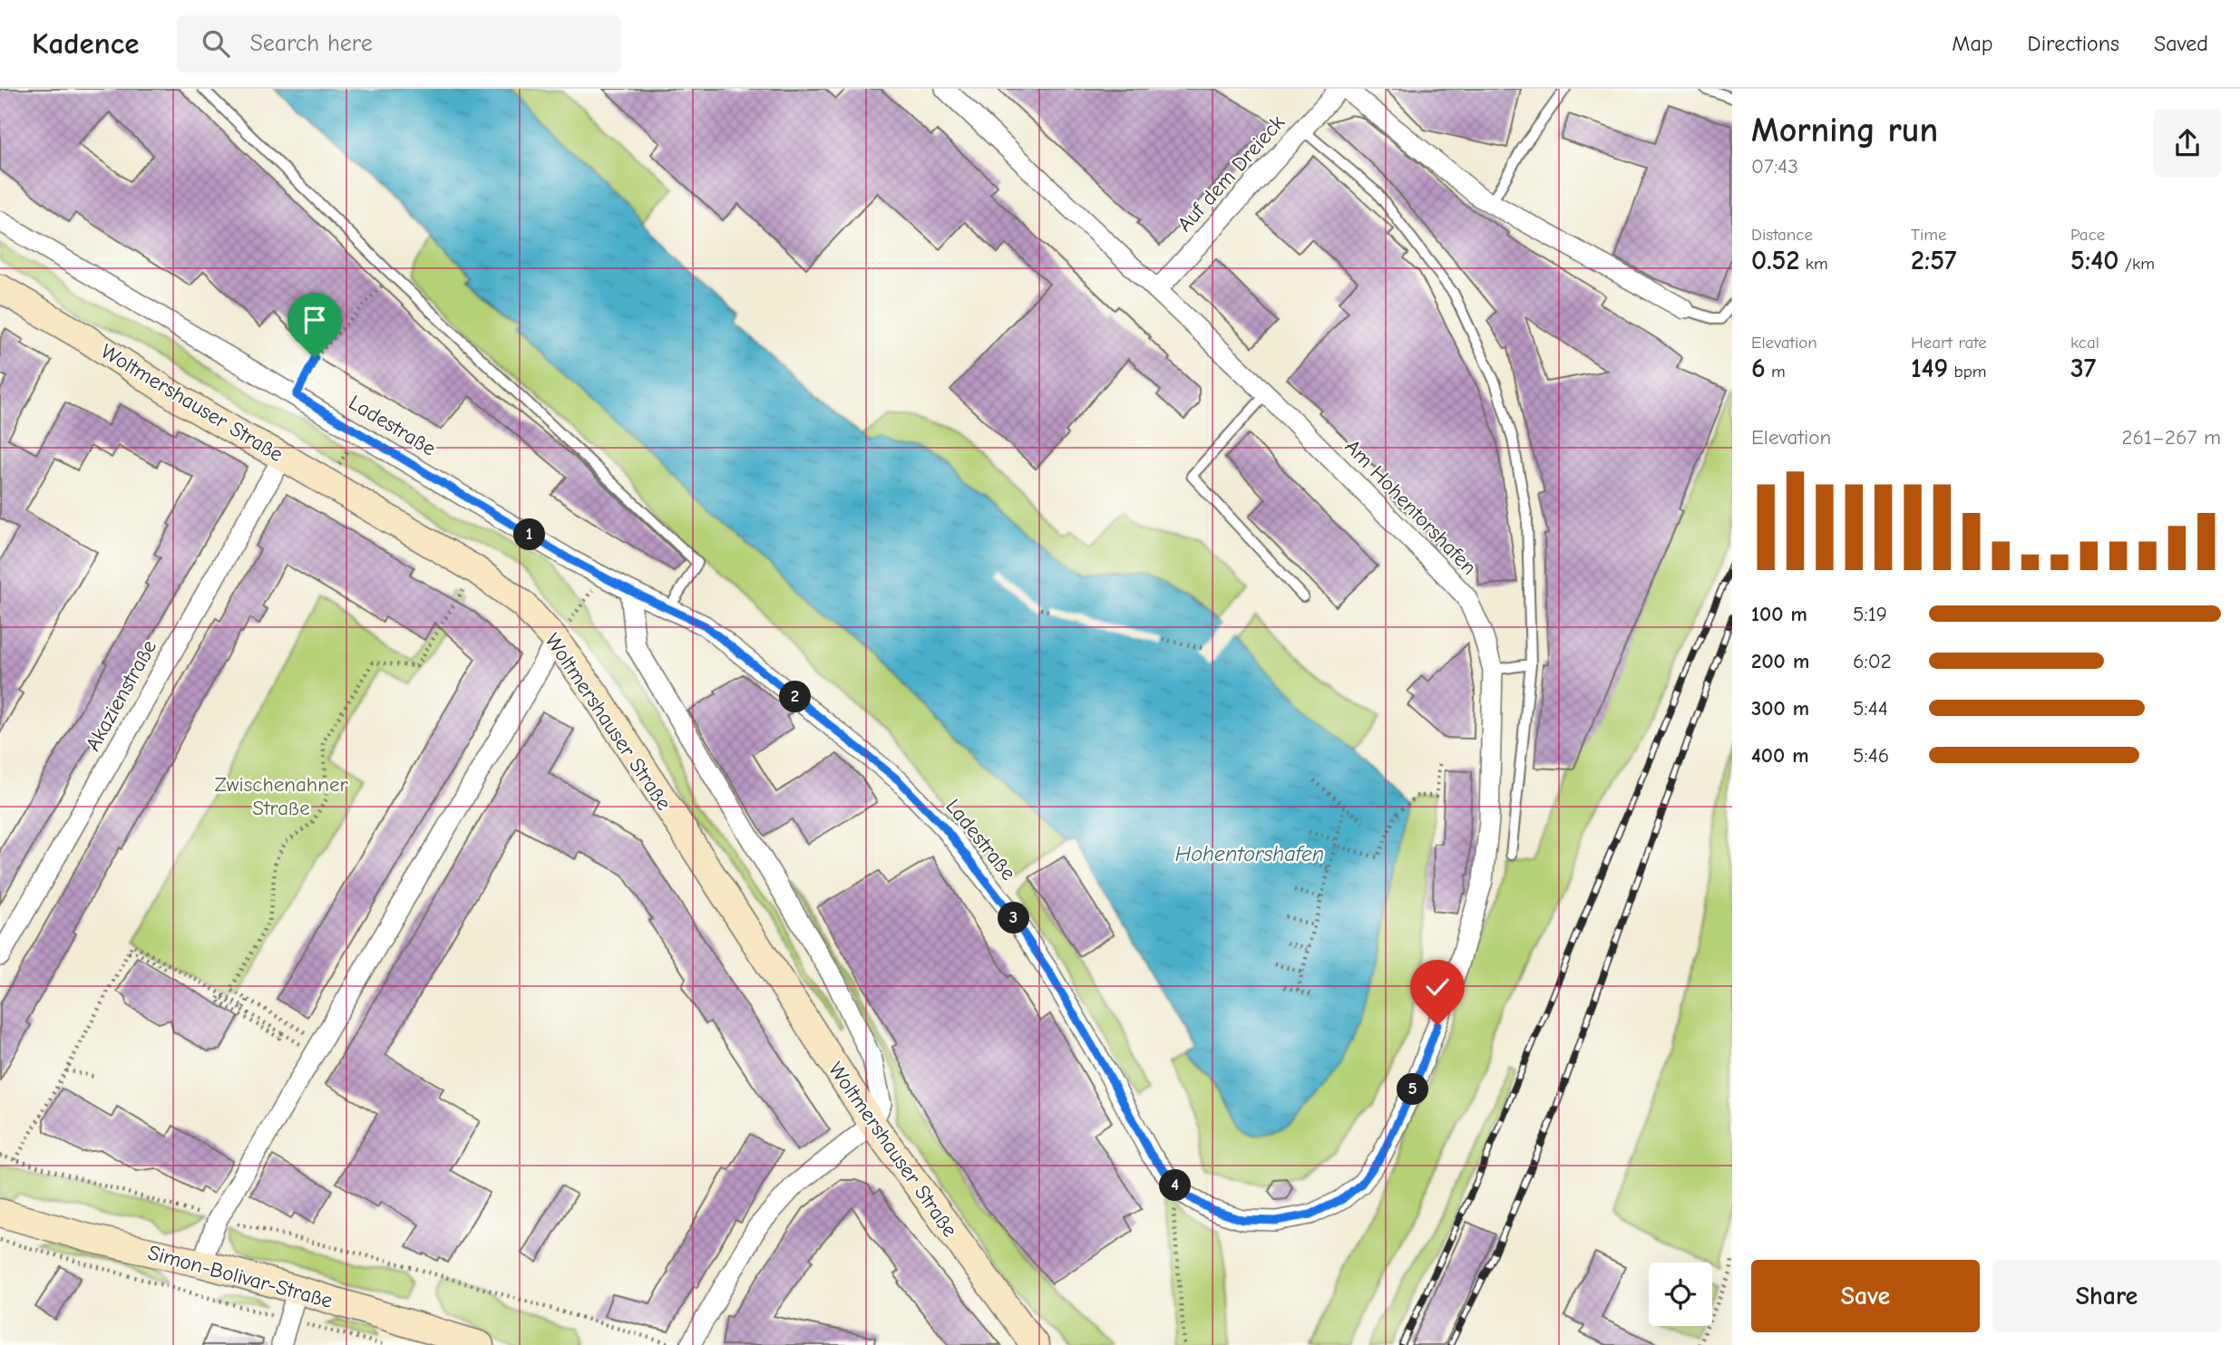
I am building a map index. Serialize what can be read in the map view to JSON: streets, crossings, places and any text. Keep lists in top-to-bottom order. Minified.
{"streets":{"street":["Auf dem Dreieck","Woltmershauser Straße","Ladestraße","Am Hohentorshafen","Akazienstraße","Simon-Bolivar-Straße"]},"crossings":[["Auf dem Dreieck","Am Hohentorshafen"],["Woltmershauser Straße","Akazienstraße"],["Ladestraße","Am Hohentorshafen"]],"water":["Hohentorshafen"],"parks":["Zwischenahner Straße"],"page":{"header":"Kadence","search":"Search here","nav":["Map","Directions","Saved"],"heading":["Morning run","07:43"],"stats":[["Distance","0.52 km"],["Time","2:57"],["Pace","5:40 /km"],["Elevation","6 m"],["Heart rate","149 bpm"],["kcal","37"]],"chart":["Elevation","261–267 m"],"pins":["1","2","3","5","4"],"list":[{"name":"100 m","note":"5:19"},{"name":"200 m","note":"6:02"},{"name":"300 m","note":"5:44"},{"name":"400 m","note":"5:46"}],"buttons":["Save","Share"]}}
